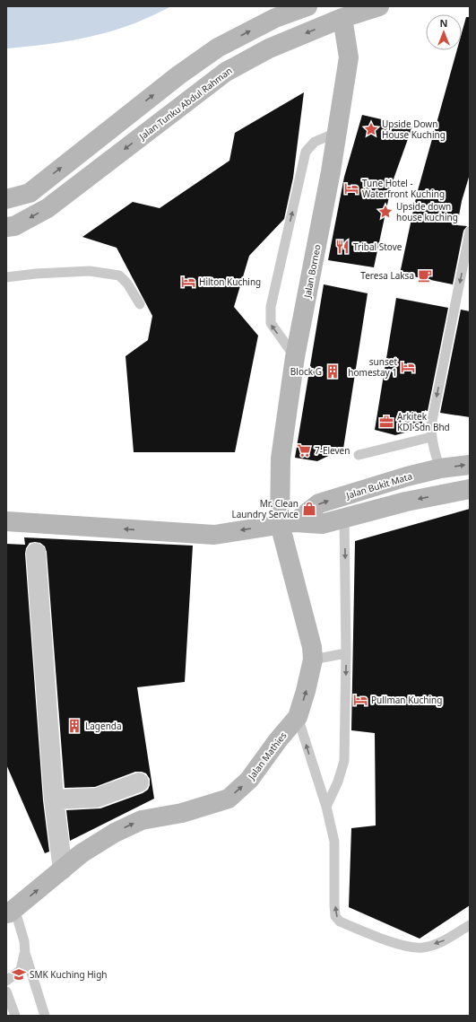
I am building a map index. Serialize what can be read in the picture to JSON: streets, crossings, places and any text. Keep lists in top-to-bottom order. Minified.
{"streets":{"main road":["Jalan Tunku Abdul Rahman","Jalan Borneo","Jalan Bukit Mata","Jalan Mathies"]},"crossings":[["Jalan Tunku Abdul Rahman","Jalan Borneo"],["Jalan Borneo","Jalan Bukit Mata"],["Jalan Borneo","Jalan Mathies"],["Jalan Bukit Mata","Jalan Mathies"]],"one_way":["Jalan Mathies"],"places":{"place":["Upside Down House Kuching","Upside down house kuching"],"hotel":["Tune Hotel - Waterfront Kuching","Hilton Kuching","sunset homestay 1","Pullman Kuching"],"restaurant":["Tribal Stove"],"cafe":["Teresa Laksa"],"building":["Block G","Lagenda"],"office":["Arkitek KDI Sdn Bhd"],"supermarket":["7-Eleven"],"shop":["Mr. Clean Laundry Service"],"school or university":["SMK Kuching High"]},"north":"top"}
